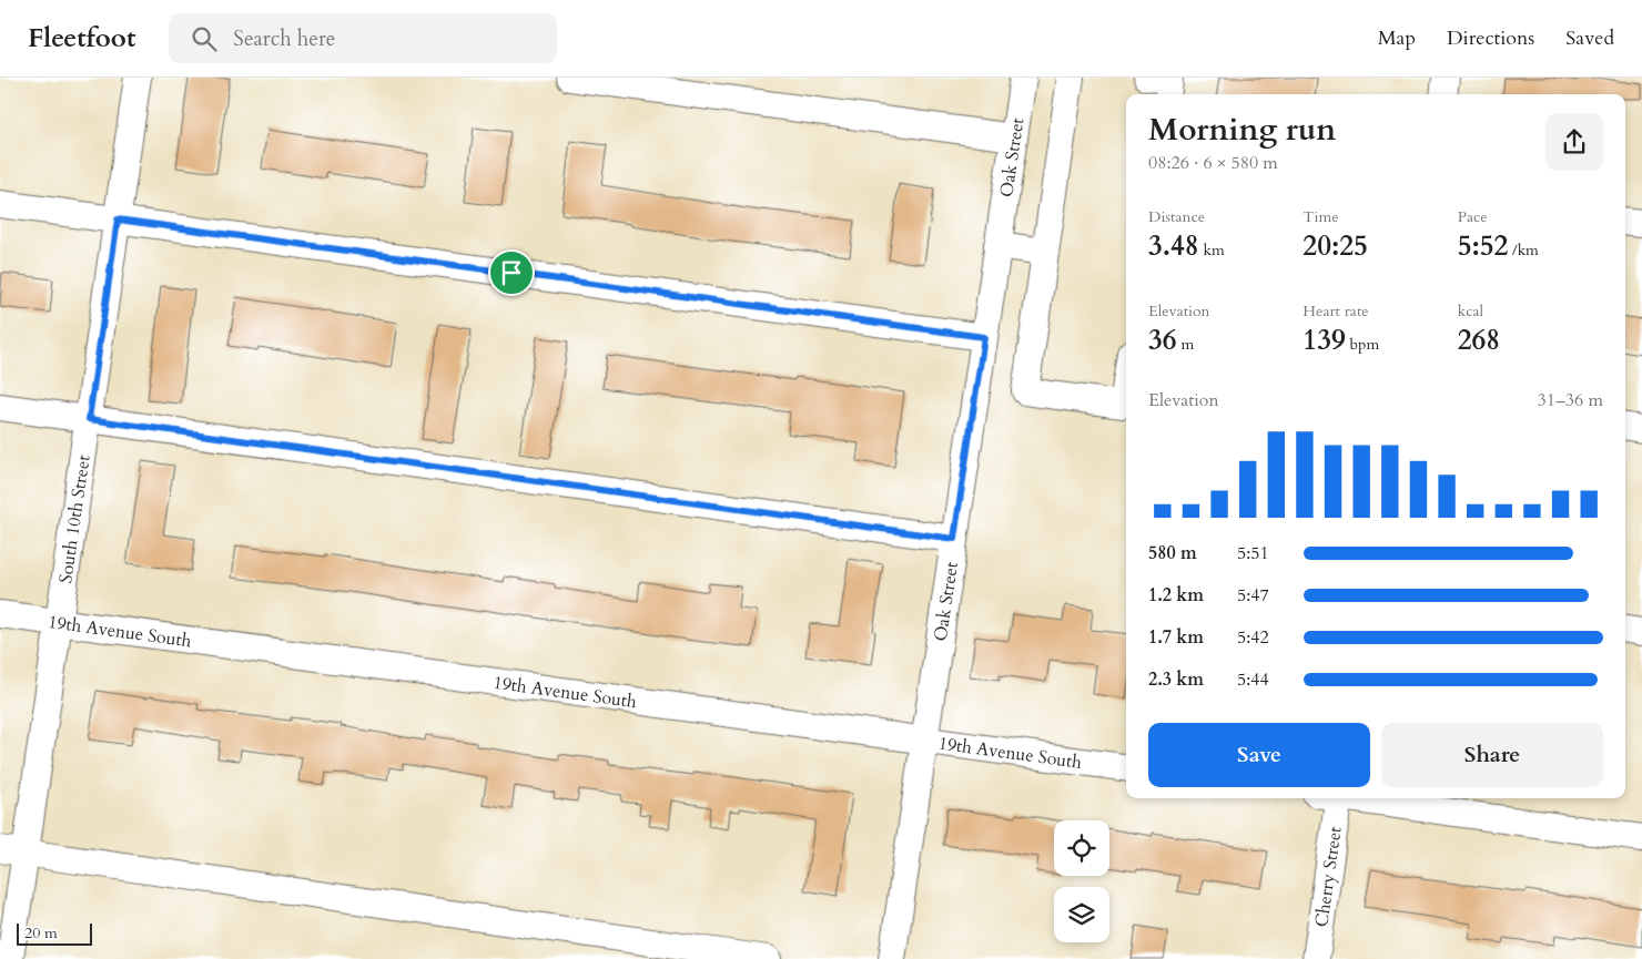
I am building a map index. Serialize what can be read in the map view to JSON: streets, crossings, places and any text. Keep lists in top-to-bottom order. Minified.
{"streets":{"street":["Oak Street","South 10th Street","19th Avenue South","Cherry Street"]},"crossings":[["Oak Street","19th Avenue South"],["South 10th Street","19th Avenue South"]],"scale_bar":"20 m","page":{"header":"Fleetfoot","search":"Search here","nav":["Map","Directions","Saved"],"heading":["Morning run","08:26 · 6 × 580 m"],"stats":[["Distance","3.48 km"],["Time","20:25"],["Pace","5:52 /km"],["Elevation","36 m"],["Heart rate","139 bpm"],["kcal","268"]],"chart":["Elevation","31–36 m"],"list":[{"name":"580 m","note":"5:51"},{"name":"1.2 km","note":"5:47"},{"name":"1.7 km","note":"5:42"},{"name":"2.3 km","note":"5:44"}],"buttons":["Save","Share"],"scale":"20 m"}}
